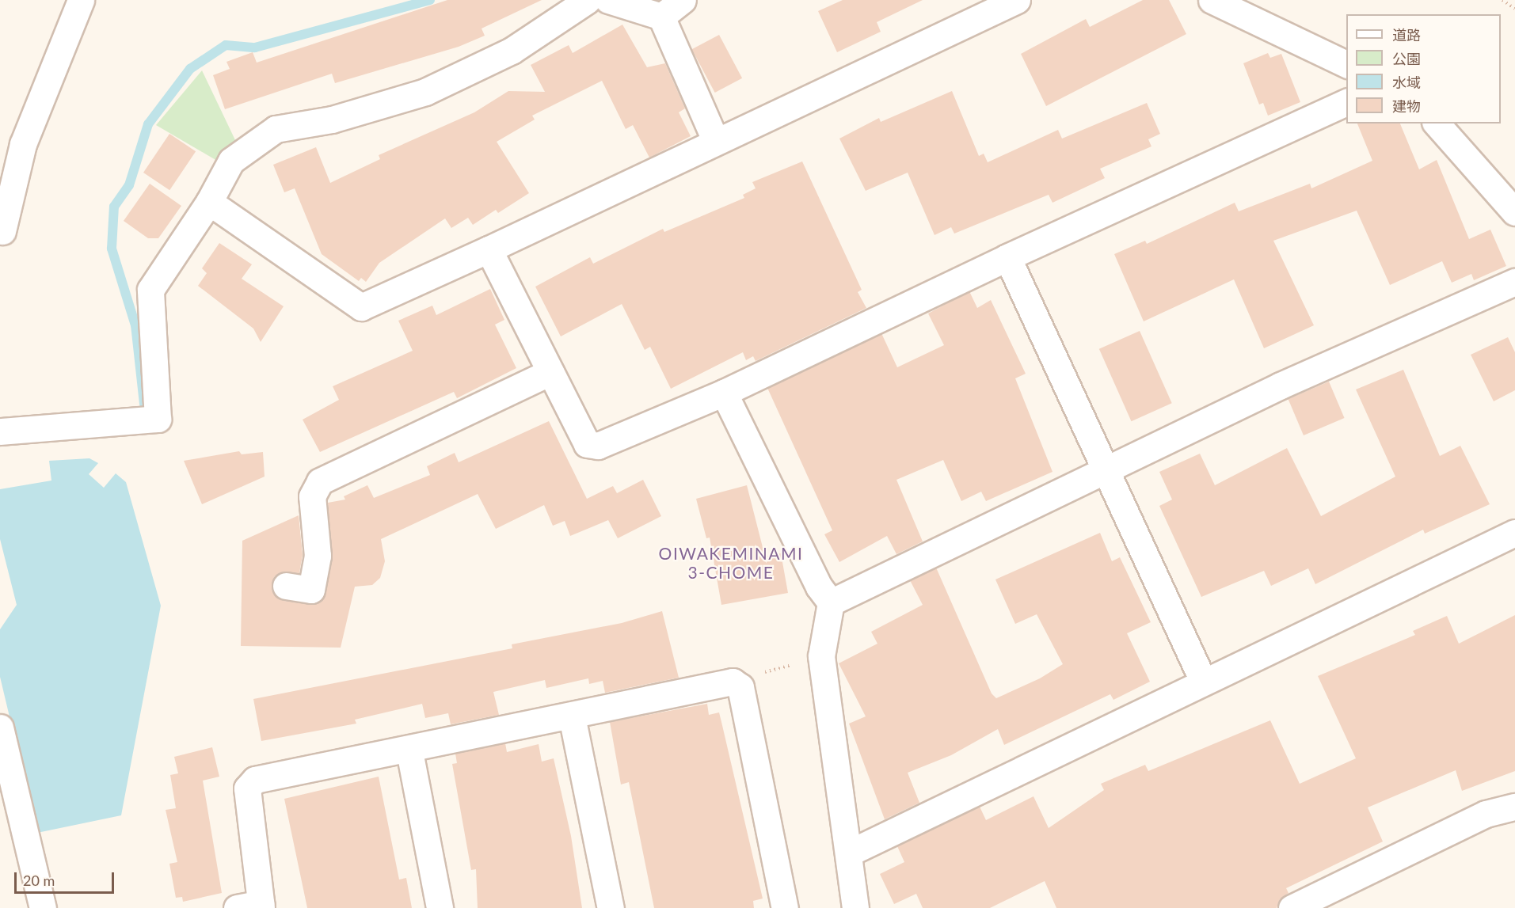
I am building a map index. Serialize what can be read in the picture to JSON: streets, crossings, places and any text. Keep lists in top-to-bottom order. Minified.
{"districts":["OIWAKEMINAMI 3-CHOME"],"legend":["道路","公園","水域","建物"],"scale_bar":"20 m"}
